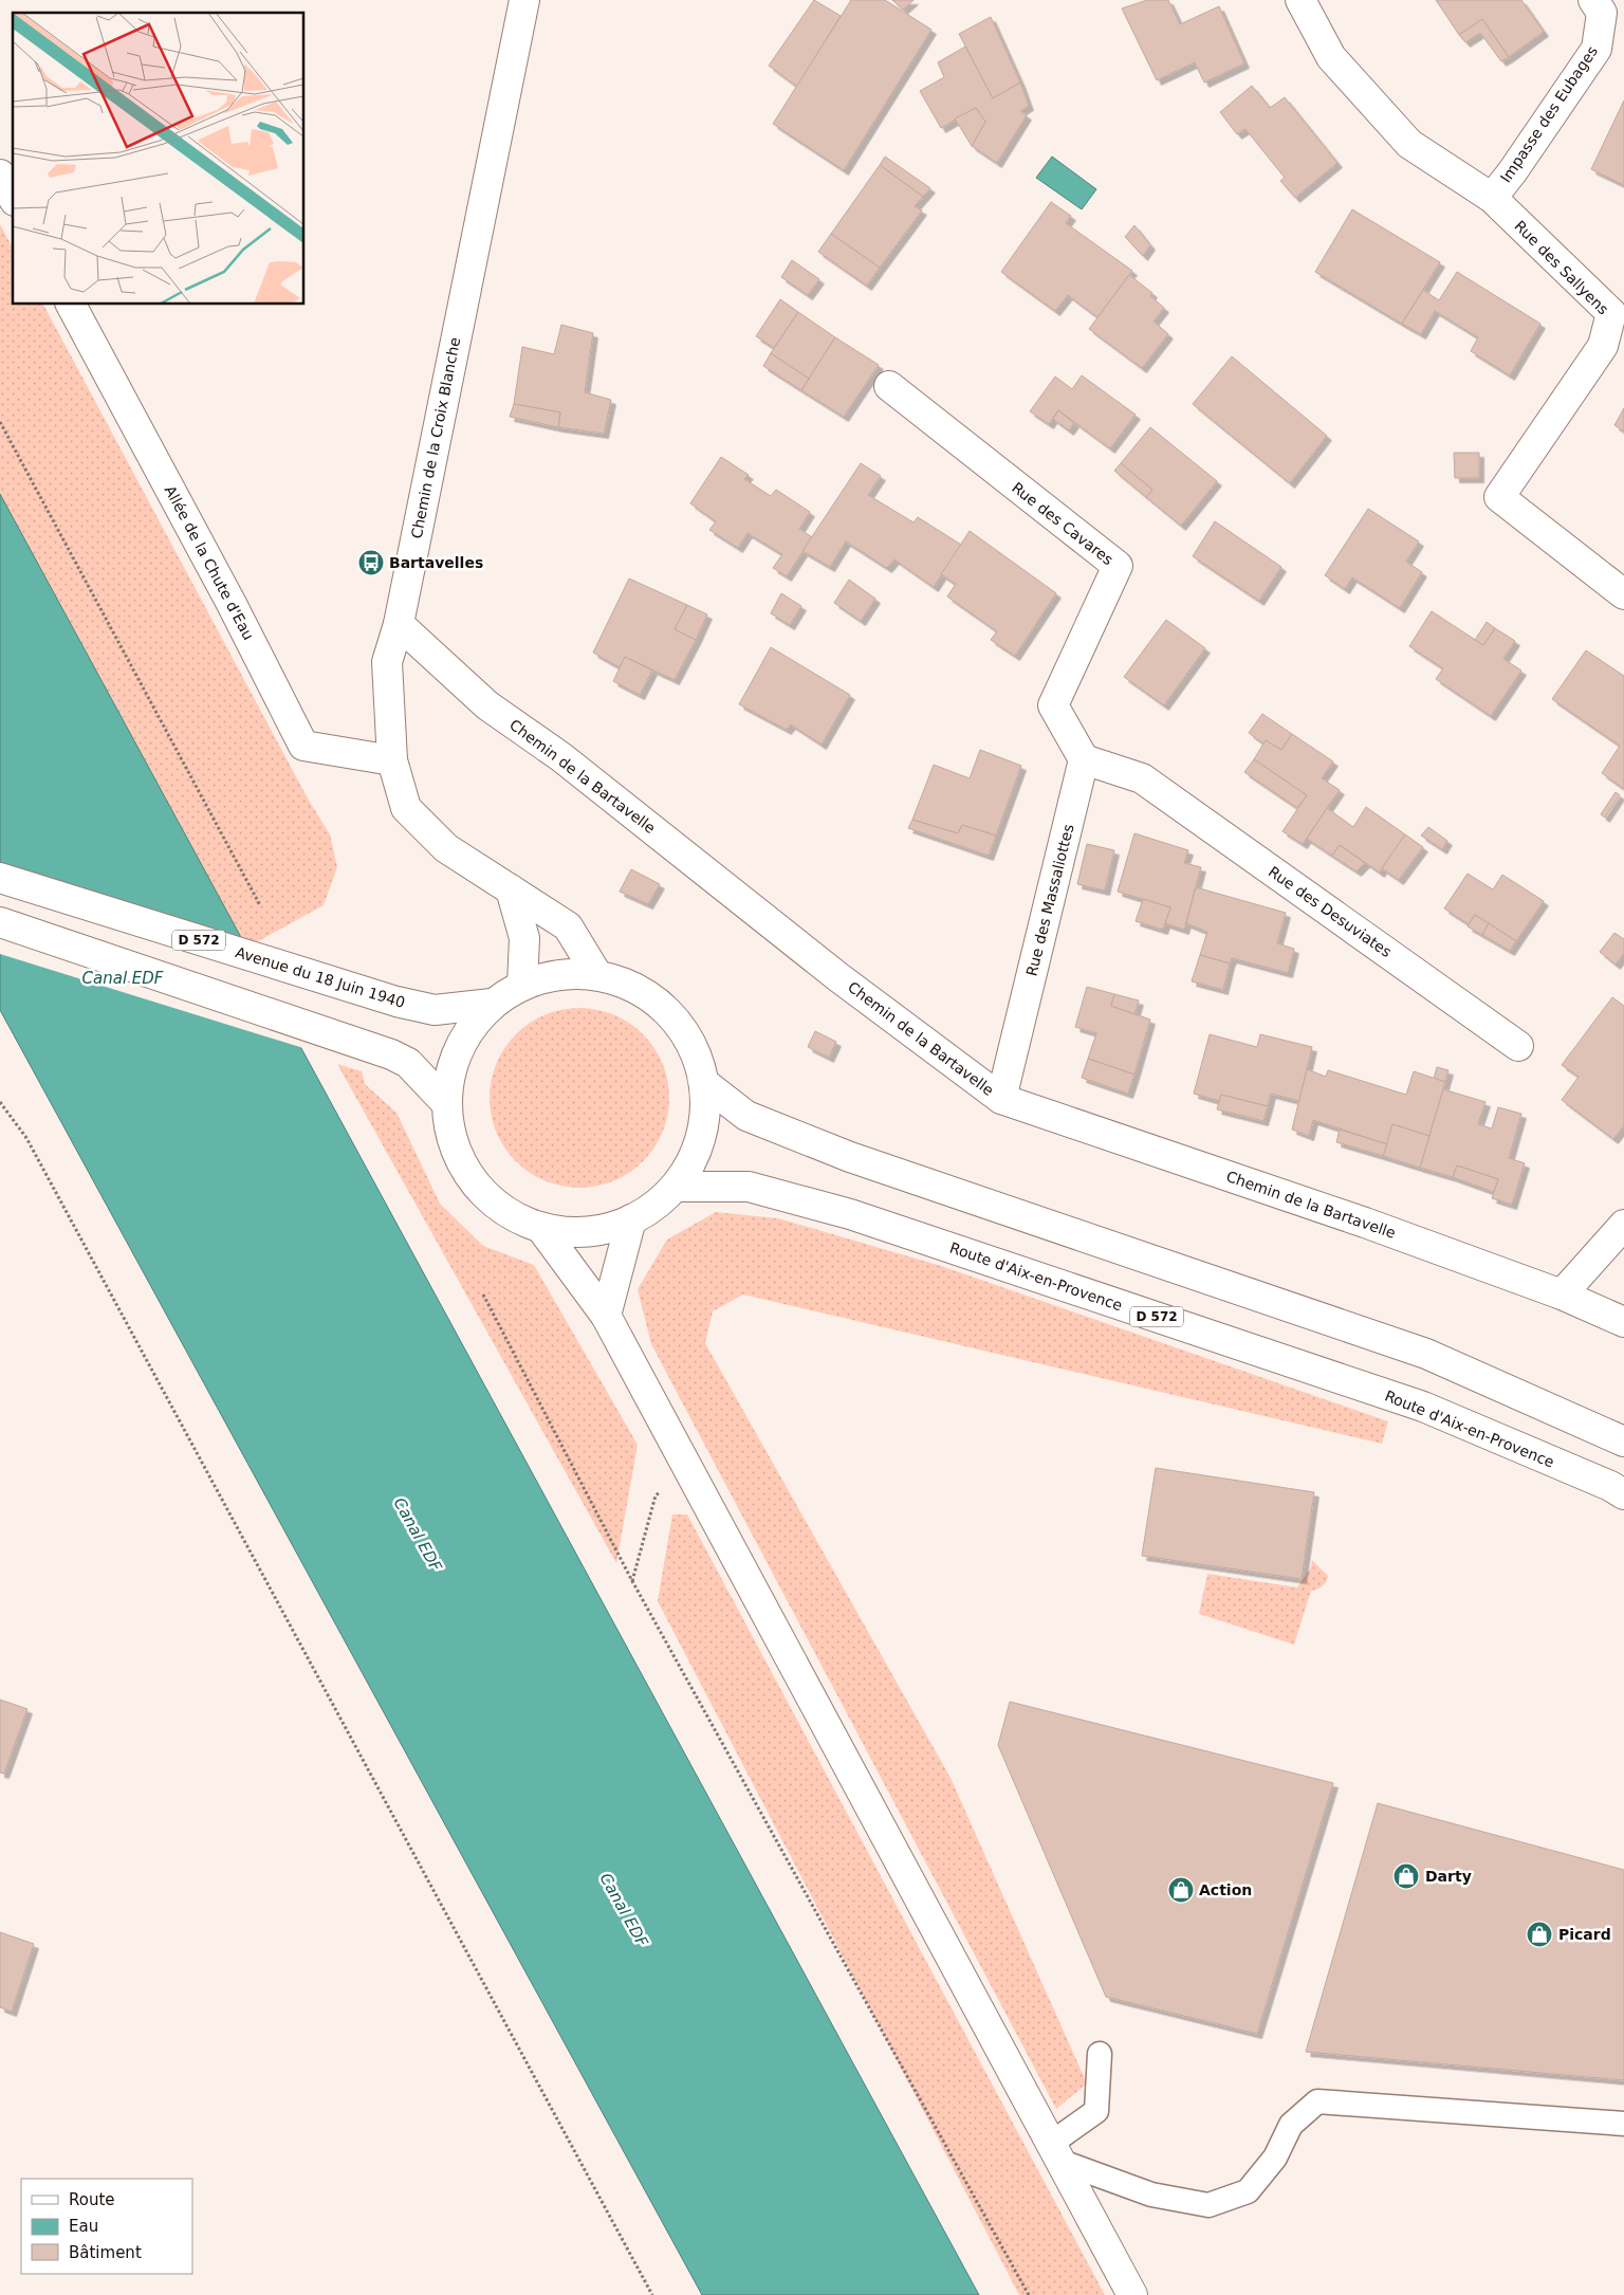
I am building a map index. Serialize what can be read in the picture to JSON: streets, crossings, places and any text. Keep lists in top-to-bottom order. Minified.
{"streets":{"street":["Impasse des Eubages","Rue des Sallyens","Chemin de la Croix Blanche","Rue des Cavares","Allée de la Chute d'Eau","Chemin de la Bartavelle","Rue des Massaliottes","Rue des Desuviates","D 572","Avenue du 18 Juin 1940","Route d'Aix-en-Provence"]},"crossings":[["Impasse des Eubages","Rue des Sallyens"],["Chemin de la Croix Blanche","Allée de la Chute d'Eau"],["Chemin de la Croix Blanche","Chemin de la Bartavelle"],["Rue des Cavares","Rue des Massaliottes"],["Rue des Cavares","Rue des Desuviates"],["Chemin de la Bartavelle","Rue des Massaliottes"],["Rue des Massaliottes","Rue des Desuviates"]],"water":["Canal EDF"],"places":{"bus stop":["Bartavelles"],"shop":["Darty","Action","Picard"]},"legend":["Route","Eau","Bâtiment"]}
